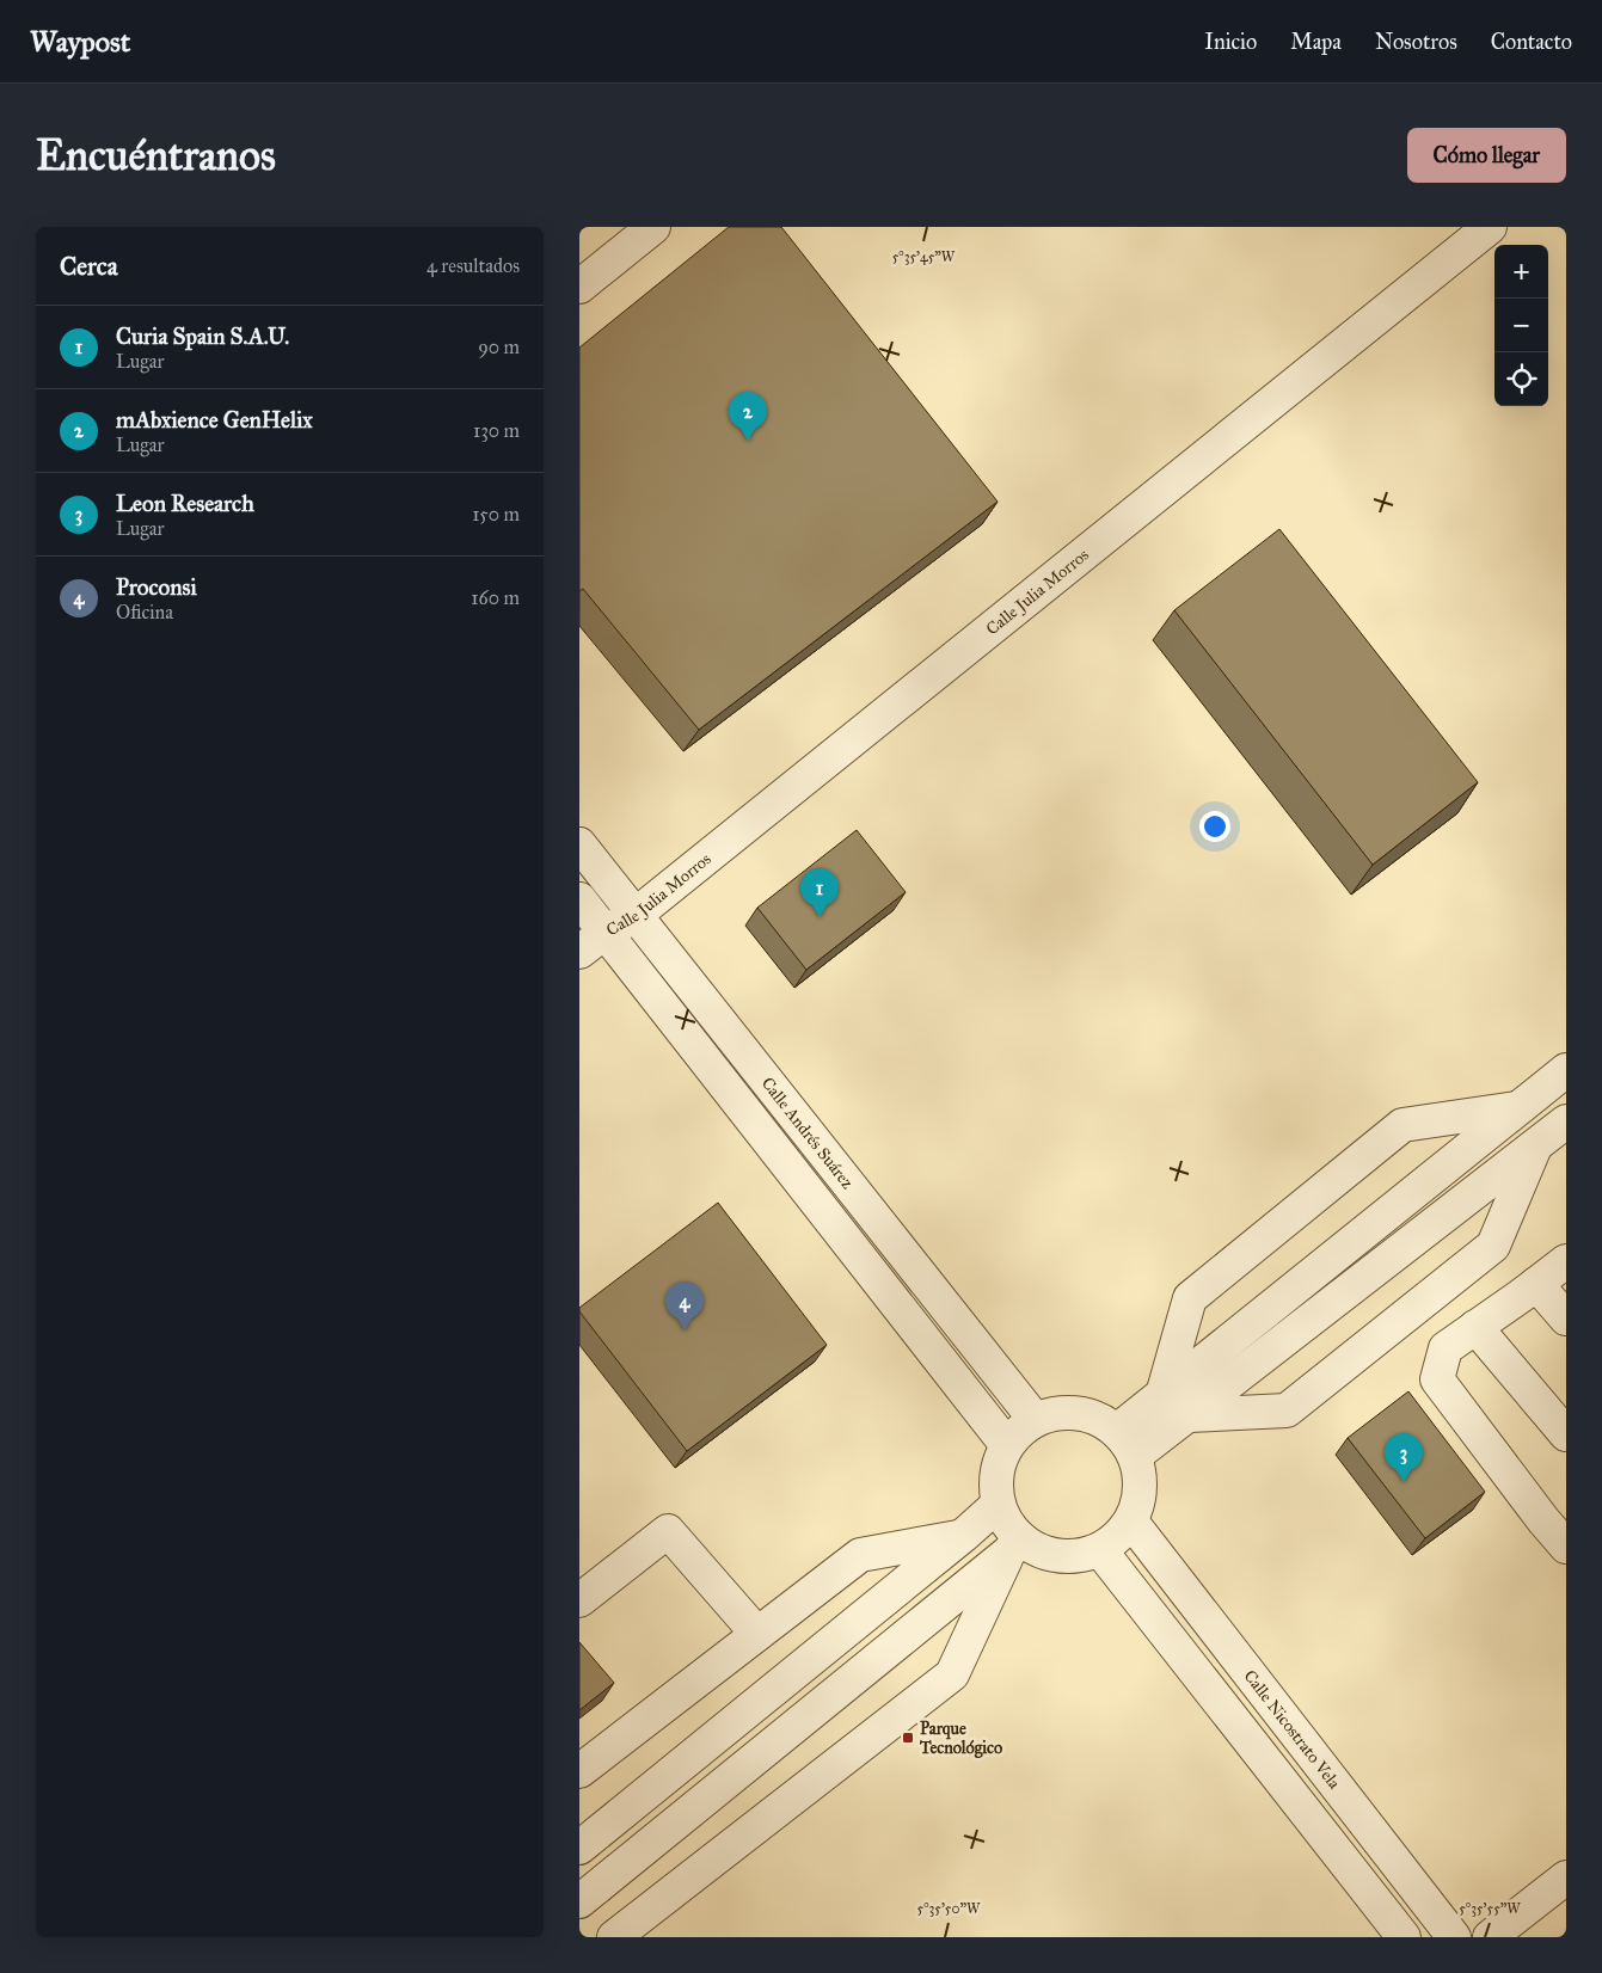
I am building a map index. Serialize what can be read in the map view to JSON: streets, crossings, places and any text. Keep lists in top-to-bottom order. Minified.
{"streets":{"lane":["Calle Julia Morros","Calle Andrés Suárez","Calle Nicostrato Vela"]},"crossings":[["Calle Julia Morros","Calle Andrés Suárez"],["Calle Andrés Suárez","Calle Nicostrato Vela"]],"places":{"transit":["Parque Tecnológico"]},"page":{"header":"Waypost","nav":["Inicio","Mapa","Nosotros","Contacto"],"buttons":"Cómo llegar","title":"Encuéntranos","heading":["Cerca","4 resultados"],"map_buttons":["+","−"],"list":[{"mark":"1","name":"Curia Spain S.A.U.","note":"Lugar","value":"90 m"},{"mark":"2","name":"mAbxience GenHelix","note":"Lugar","value":"130 m"},{"mark":"3","name":"Leon Research","note":"Lugar","value":"150 m"},{"mark":"4","name":"Proconsi","note":"Oficina","value":"160 m"}],"pins":["2","1","4","3"]},"coordinates":["5°35'45\"W","5°35'50\"W","5°35'55\"W"]}
